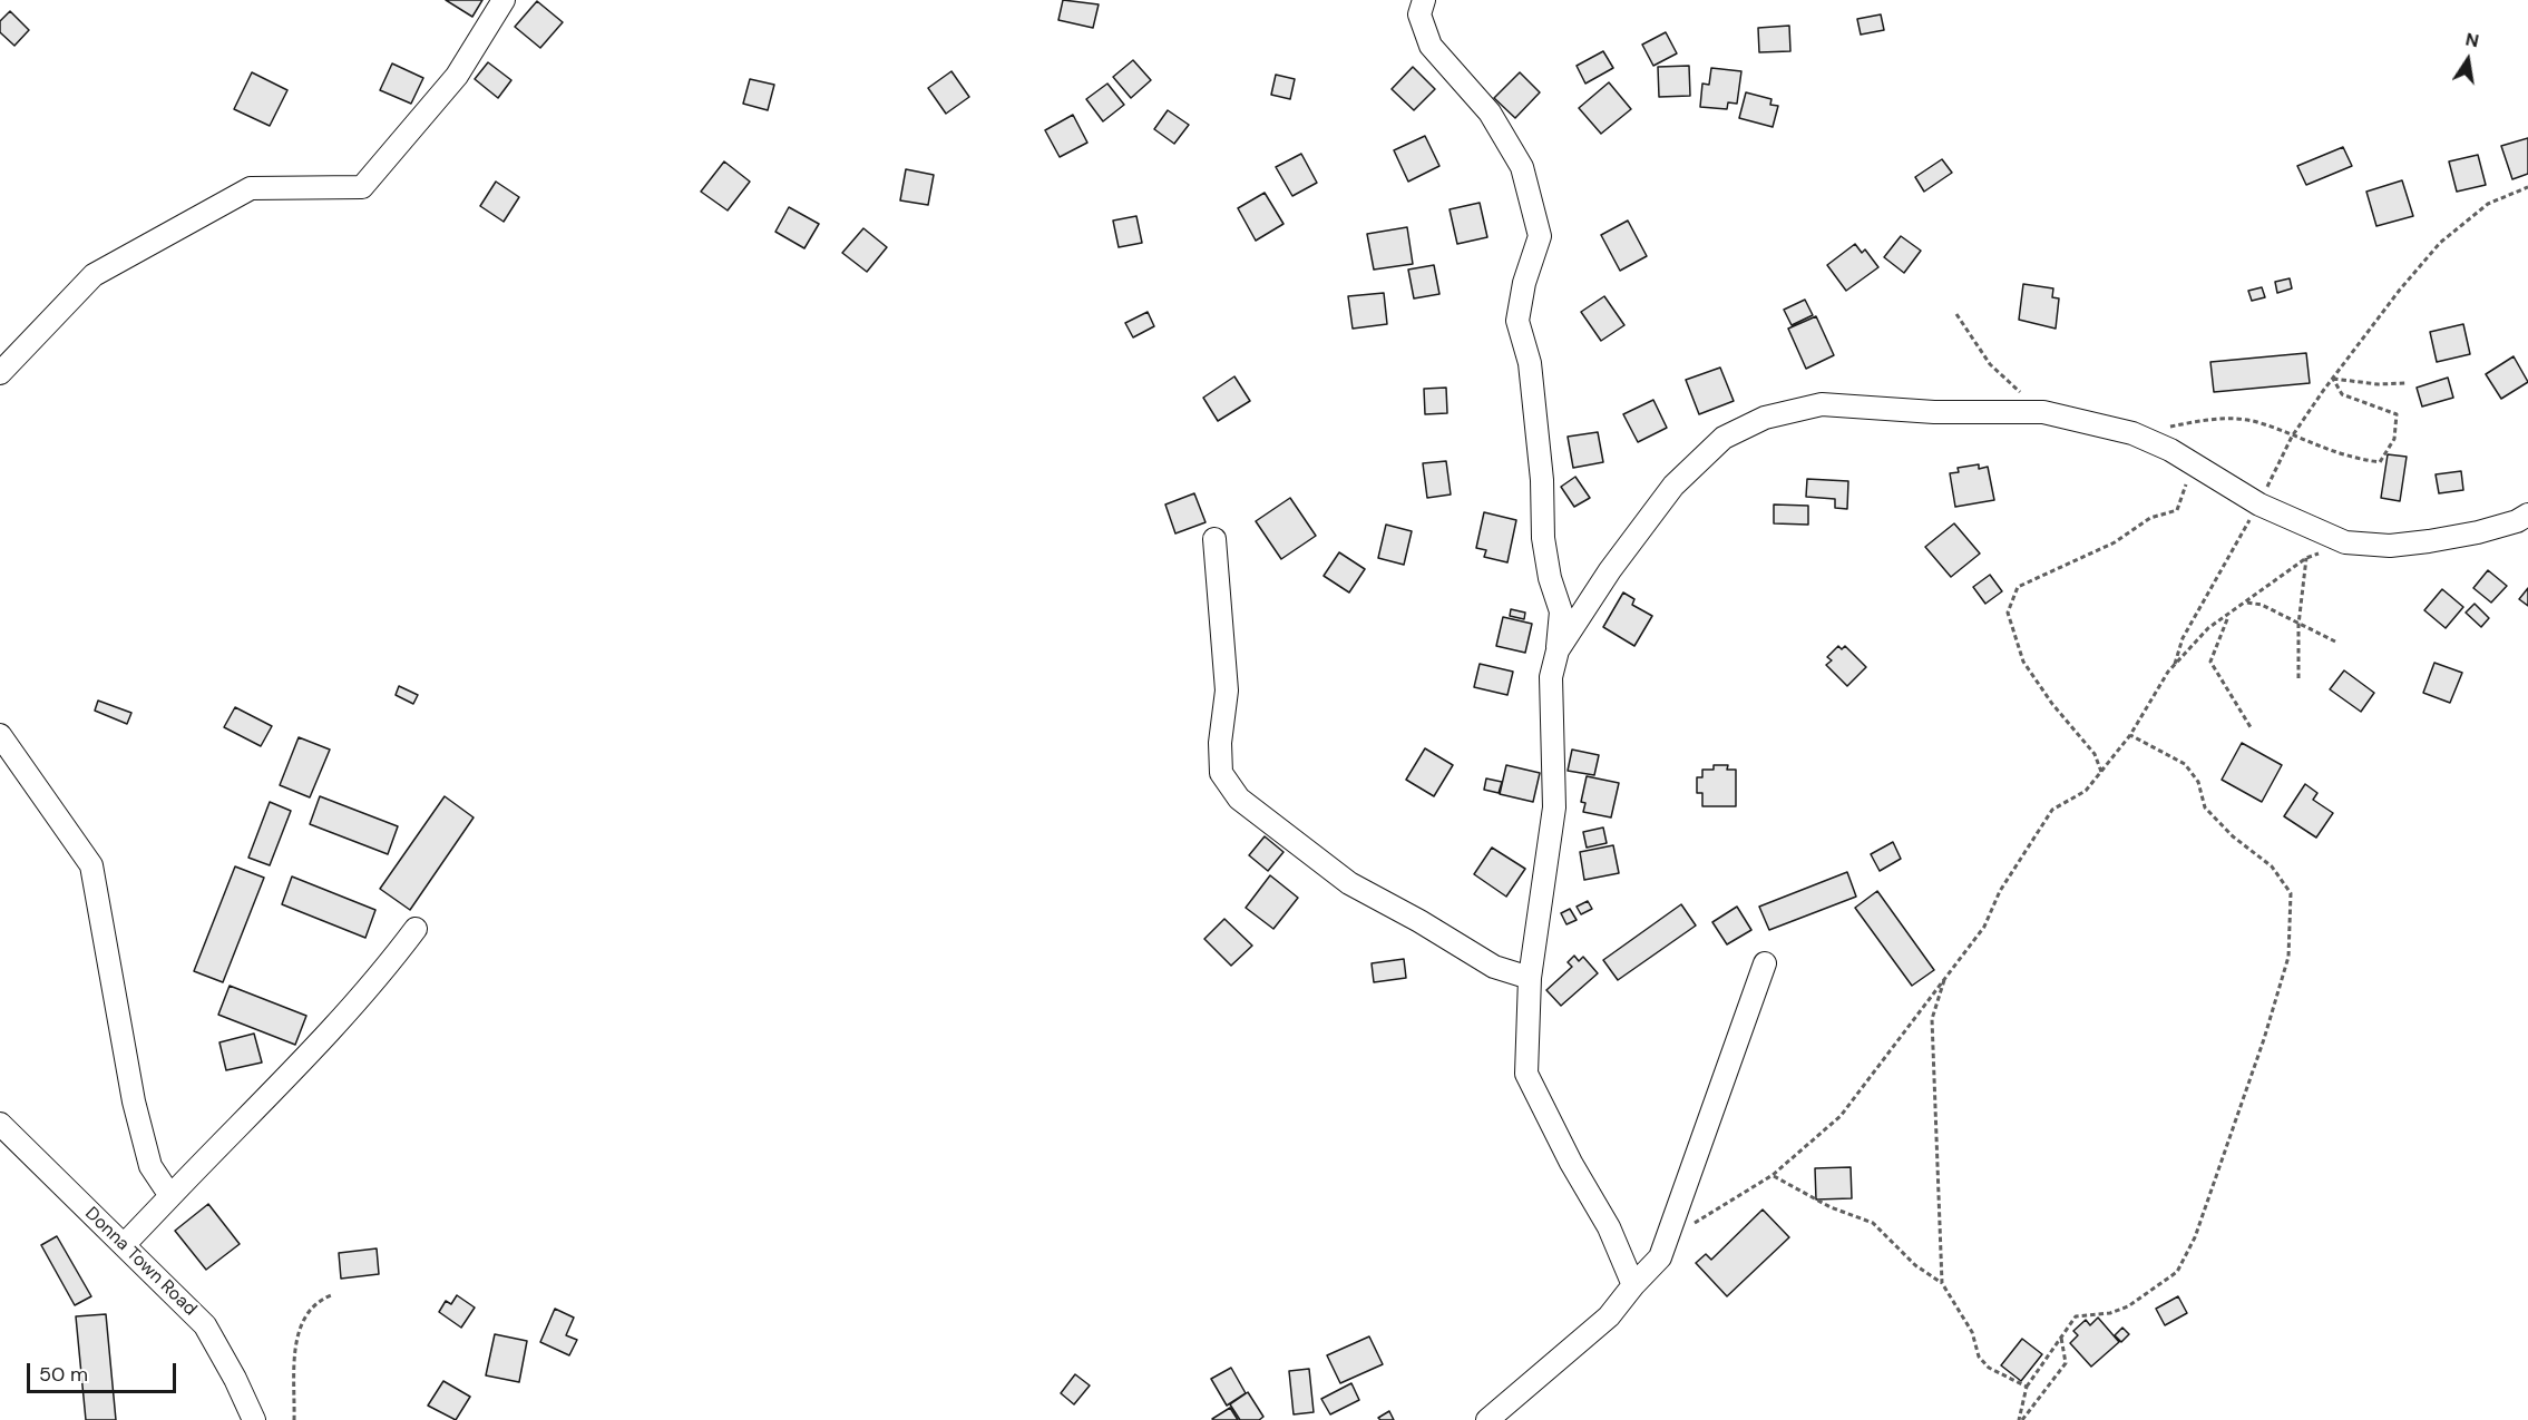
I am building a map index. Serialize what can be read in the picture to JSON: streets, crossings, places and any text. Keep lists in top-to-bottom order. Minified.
{"streets":{"street":["Donna Town Road"]},"scale_bar":"50 m","north":"top"}
